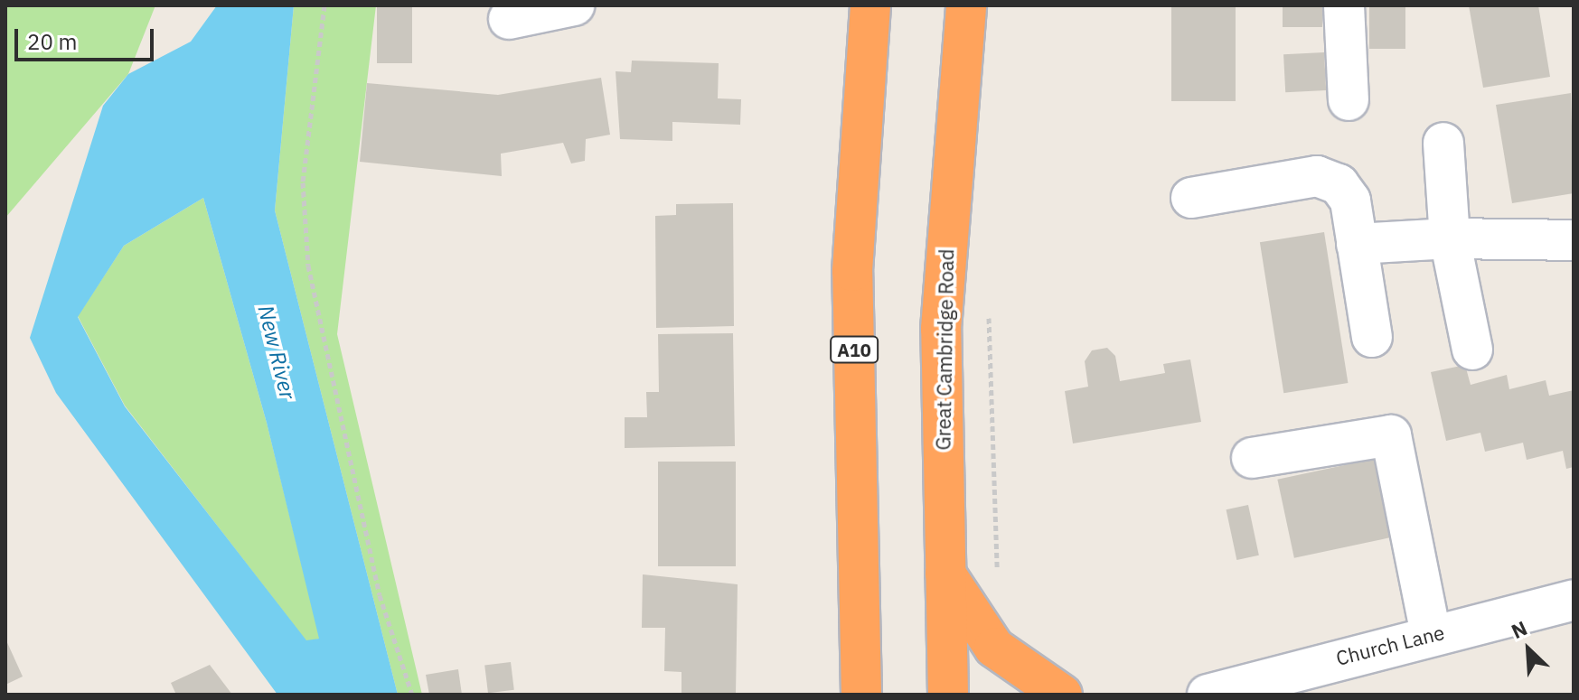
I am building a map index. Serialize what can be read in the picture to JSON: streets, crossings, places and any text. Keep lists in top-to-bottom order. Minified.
{"streets":{"highway":["A10","Great Cambridge Road"],"street":["Church Lane"]},"water":["New River"],"scale_bar":"20 m","north":"top left"}
